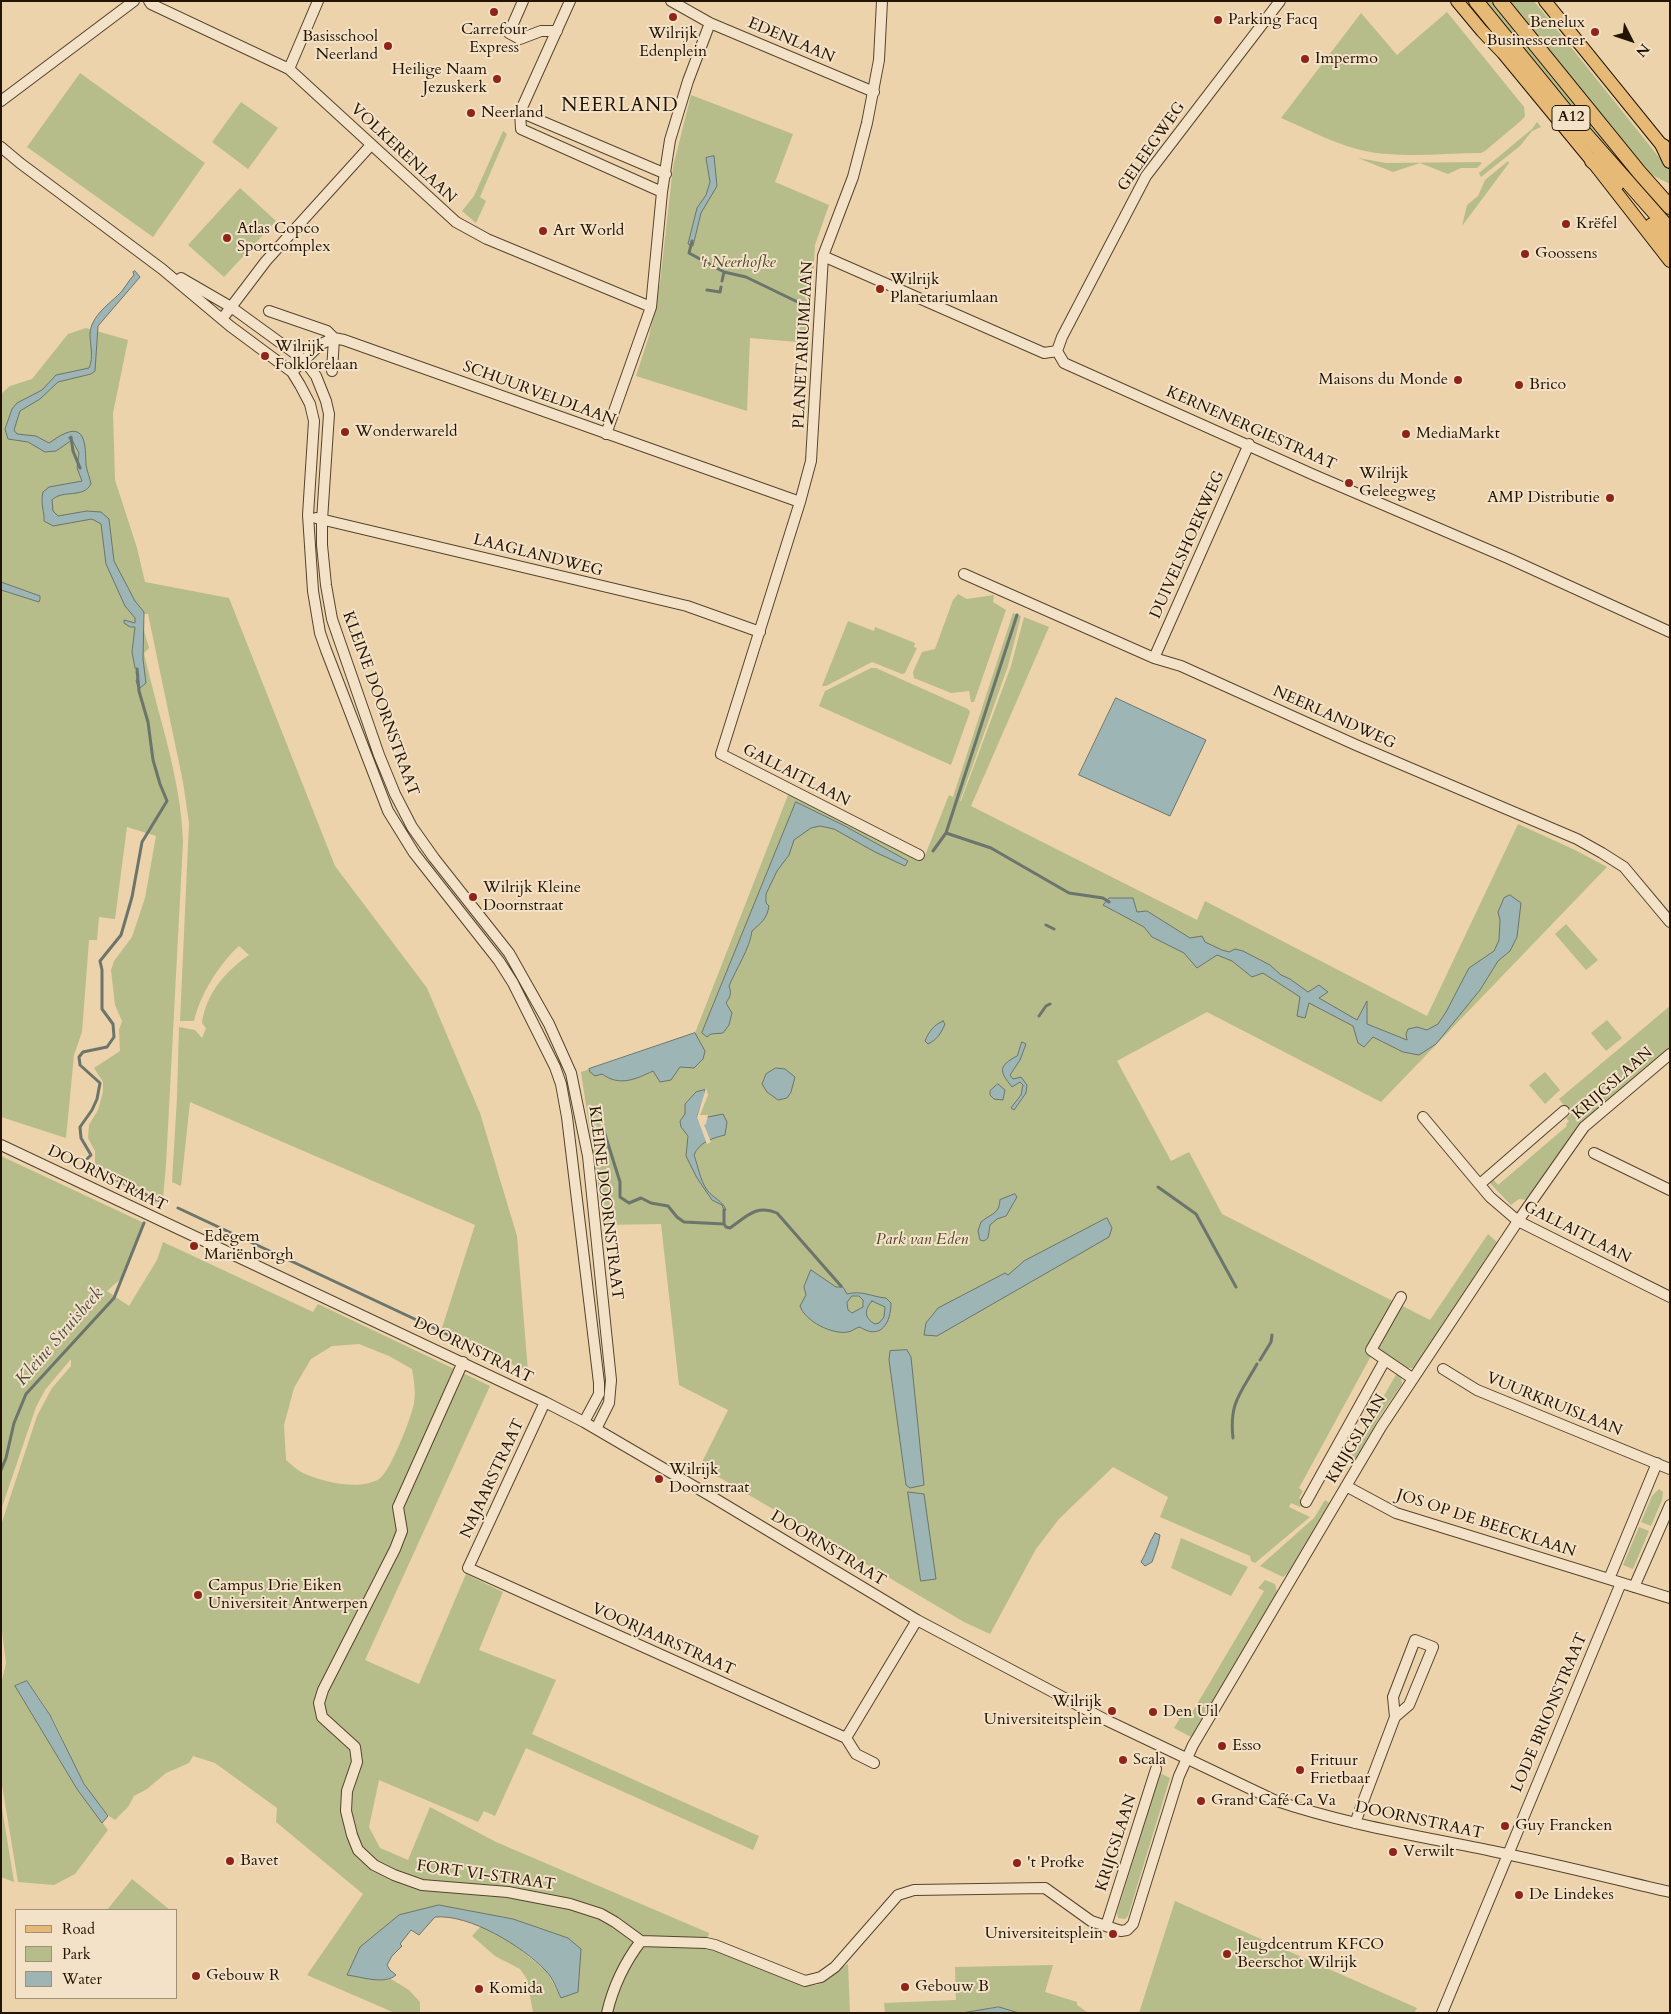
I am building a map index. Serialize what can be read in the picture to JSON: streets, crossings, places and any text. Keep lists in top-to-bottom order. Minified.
{"streets":{"highway":["A12"],"street":["EDENLAAN","GELEEGWEG","VOLKERENLAAN","PLANETARIUMLAAN","SCHUURVELDLAAN","KERNENERGIESTRAAT","DUIVELSHOEKWEG","LAAGLANDWEG","KLEINE DOORNSTRAAT","NEERLANDWEG","GALLAITLAAN","KRIJGSLAAN","DOORNSTRAAT","VUURKRUISLAAN","NAJAARSTRAAT","JOS OP DE BEECKLAAN","VOORJAARSTRAAT","LODE BRIONSTRAAT","FORT VI-STRAAT"]},"crossings":[["EDENLAAN","PLANETARIUMLAAN"],["GELEEGWEG","KERNENERGIESTRAAT"],["PLANETARIUMLAAN","SCHUURVELDLAAN"],["PLANETARIUMLAAN","LAAGLANDWEG"],["PLANETARIUMLAAN","GALLAITLAAN"],["KERNENERGIESTRAAT","DUIVELSHOEKWEG"],["DUIVELSHOEKWEG","NEERLANDWEG"],["LAAGLANDWEG","KLEINE DOORNSTRAAT"],["LAAGLANDWEG","GALLAITLAAN"],["KLEINE DOORNSTRAAT","DOORNSTRAAT"],["GALLAITLAAN","KRIJGSLAAN"],["KRIJGSLAAN","DOORNSTRAAT"],["KRIJGSLAAN","JOS OP DE BEECKLAAN"],["DOORNSTRAAT","NAJAARSTRAAT"],["DOORNSTRAAT","LODE BRIONSTRAAT"],["DOORNSTRAAT","FORT VI-STRAAT"],["NAJAARSTRAAT","VOORJAARSTRAAT"],["JOS OP DE BEECKLAAN","LODE BRIONSTRAAT"]],"districts":["NEERLAND"],"water":["Kleine Struisbeek"],"parks":["'t Neerhofke","Park van Eden"],"places":["Carrefour Express","Wilrijk Edenplein","Parking Facq","Benelux Businesscenter","Basisschool Neerland","Impermo","Heilige Naam Jezuskerk","Neerland","Krëfel","Art World","Atlas Copco Sportcomplex","Goossens","Wilrijk Planetariumlaan","Wilrijk Folklorelaan","Maisons du Monde","Brico","Wonderwareld","MediaMarkt","Wilrijk Geleegweg","AMP Distributie","Wilrijk Kleine Doornstraat","Edegem Mariënborgh","Wilrijk Doornstraat","Campus Drie Eiken Universiteit Antwerpen","Wilrijk Universiteitsplein","Den Uil","Esso","Scala","Frituur Frietbaar","Grand Café Ca Va","Guy Francken","Verwilt","Bavet","'t Profke","De Lindekes","Universiteitsplein","Jeugdcentrum KFCO Beerschot Wilrijk","Gebouw R","Gebouw B","Komida"],"legend":["Road","Park","Water"],"north":"bottom right"}
